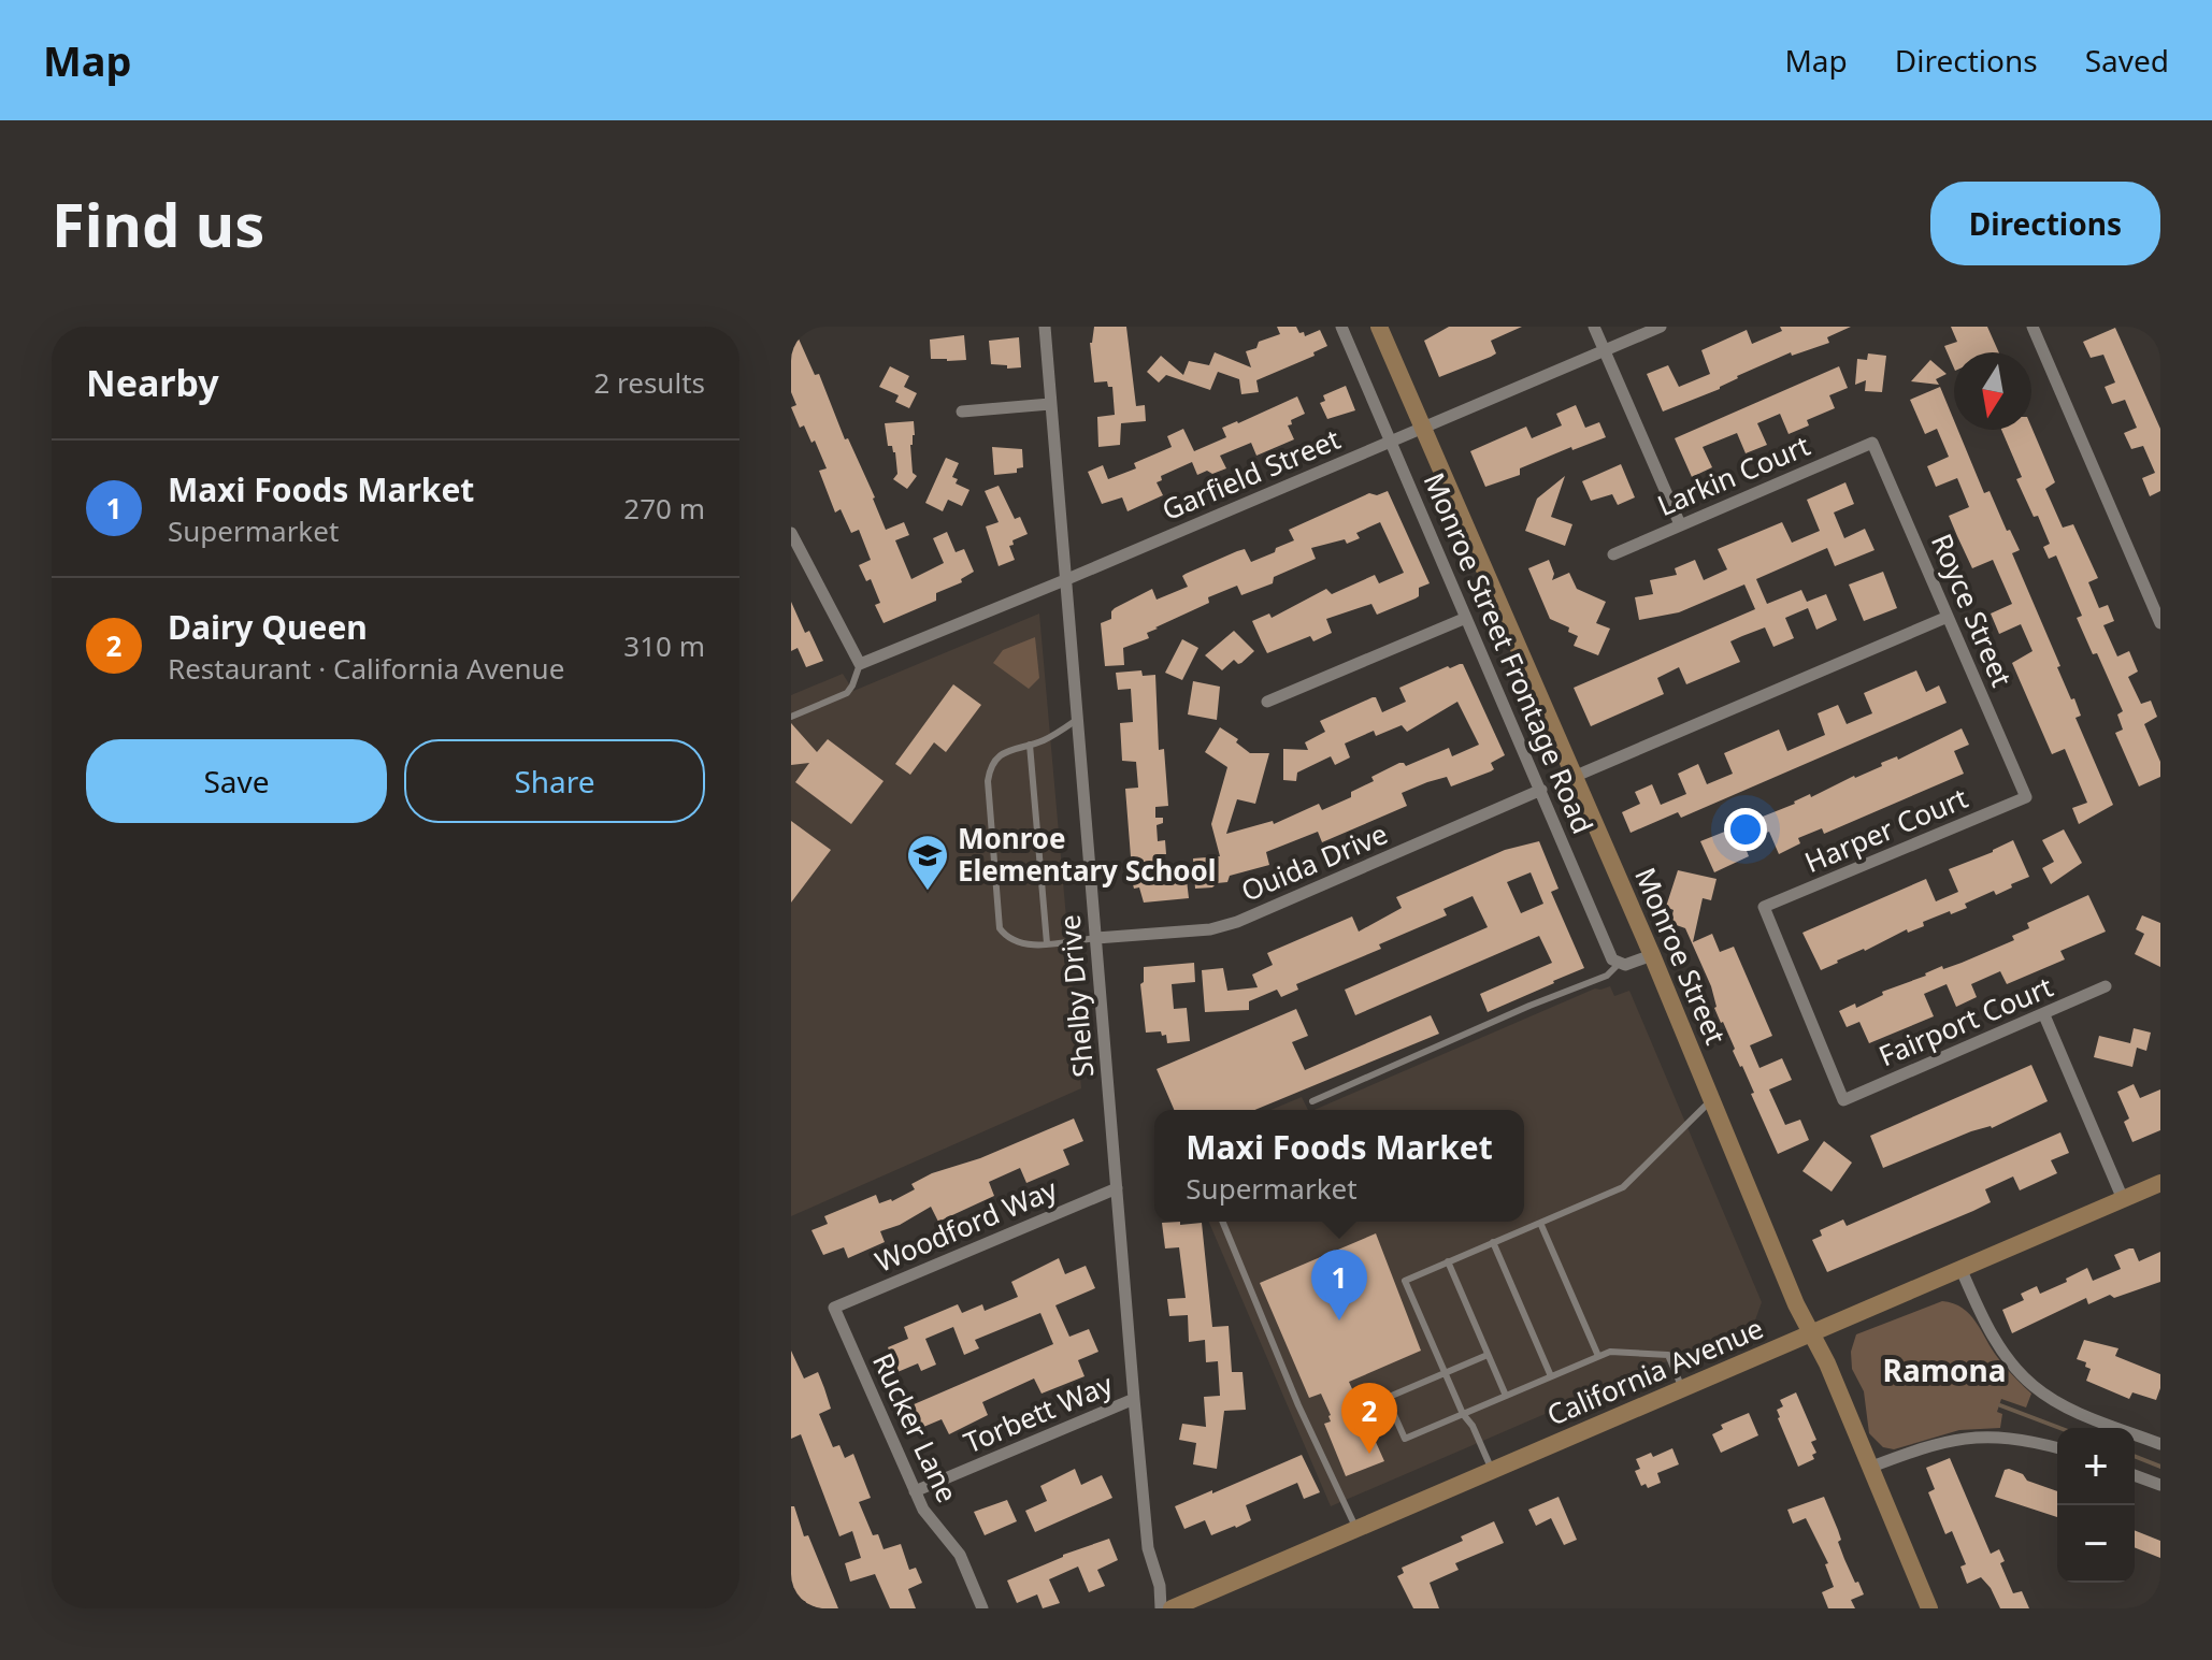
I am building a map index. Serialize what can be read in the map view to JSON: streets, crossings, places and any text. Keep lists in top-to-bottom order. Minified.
{"streets":{"main road":["Monroe Street","California Avenue"],"street":["Garfield Street","Larkin Court","Royce Street","Monroe Street Frontage Road","Harper Court","Ouida Drive","Shelby Drive","Fairport Court","Woodford Way","Torbett Way","Rucker Lane"]},"crossings":[["Garfield Street","Monroe Street Frontage Road"],["Garfield Street","Monroe Street"],["Garfield Street","Shelby Drive"],["Larkin Court","Royce Street"],["Royce Street","Harper Court"],["Monroe Street Frontage Road","Ouida Drive"],["Harper Court","Fairport Court"],["Ouida Drive","Shelby Drive"],["Monroe Street","California Avenue"],["Shelby Drive","Woodford Way"],["Shelby Drive","Torbett Way"],["Woodford Way","Rucker Lane"],["Torbett Way","Rucker Lane"]],"districts":["Ramona"],"places":{"school or university":["Monroe Elementary School"]},"north":"bottom","page":{"header":"Map","nav":["Map","Directions","Saved"],"buttons":["Directions",["Save","Share"]],"title":"Find us","heading":["Nearby","2 results"],"list":[{"mark":"1","name":"Maxi Foods Market","note":"Supermarket","value":"270 m"},{"mark":"2","name":"Dairy Queen","note":"Restaurant · California Avenue","value":"310 m"}],"popup":["Maxi Foods Market","Supermarket"],"pins":["1","2"],"map_buttons":["+","−"]}}
